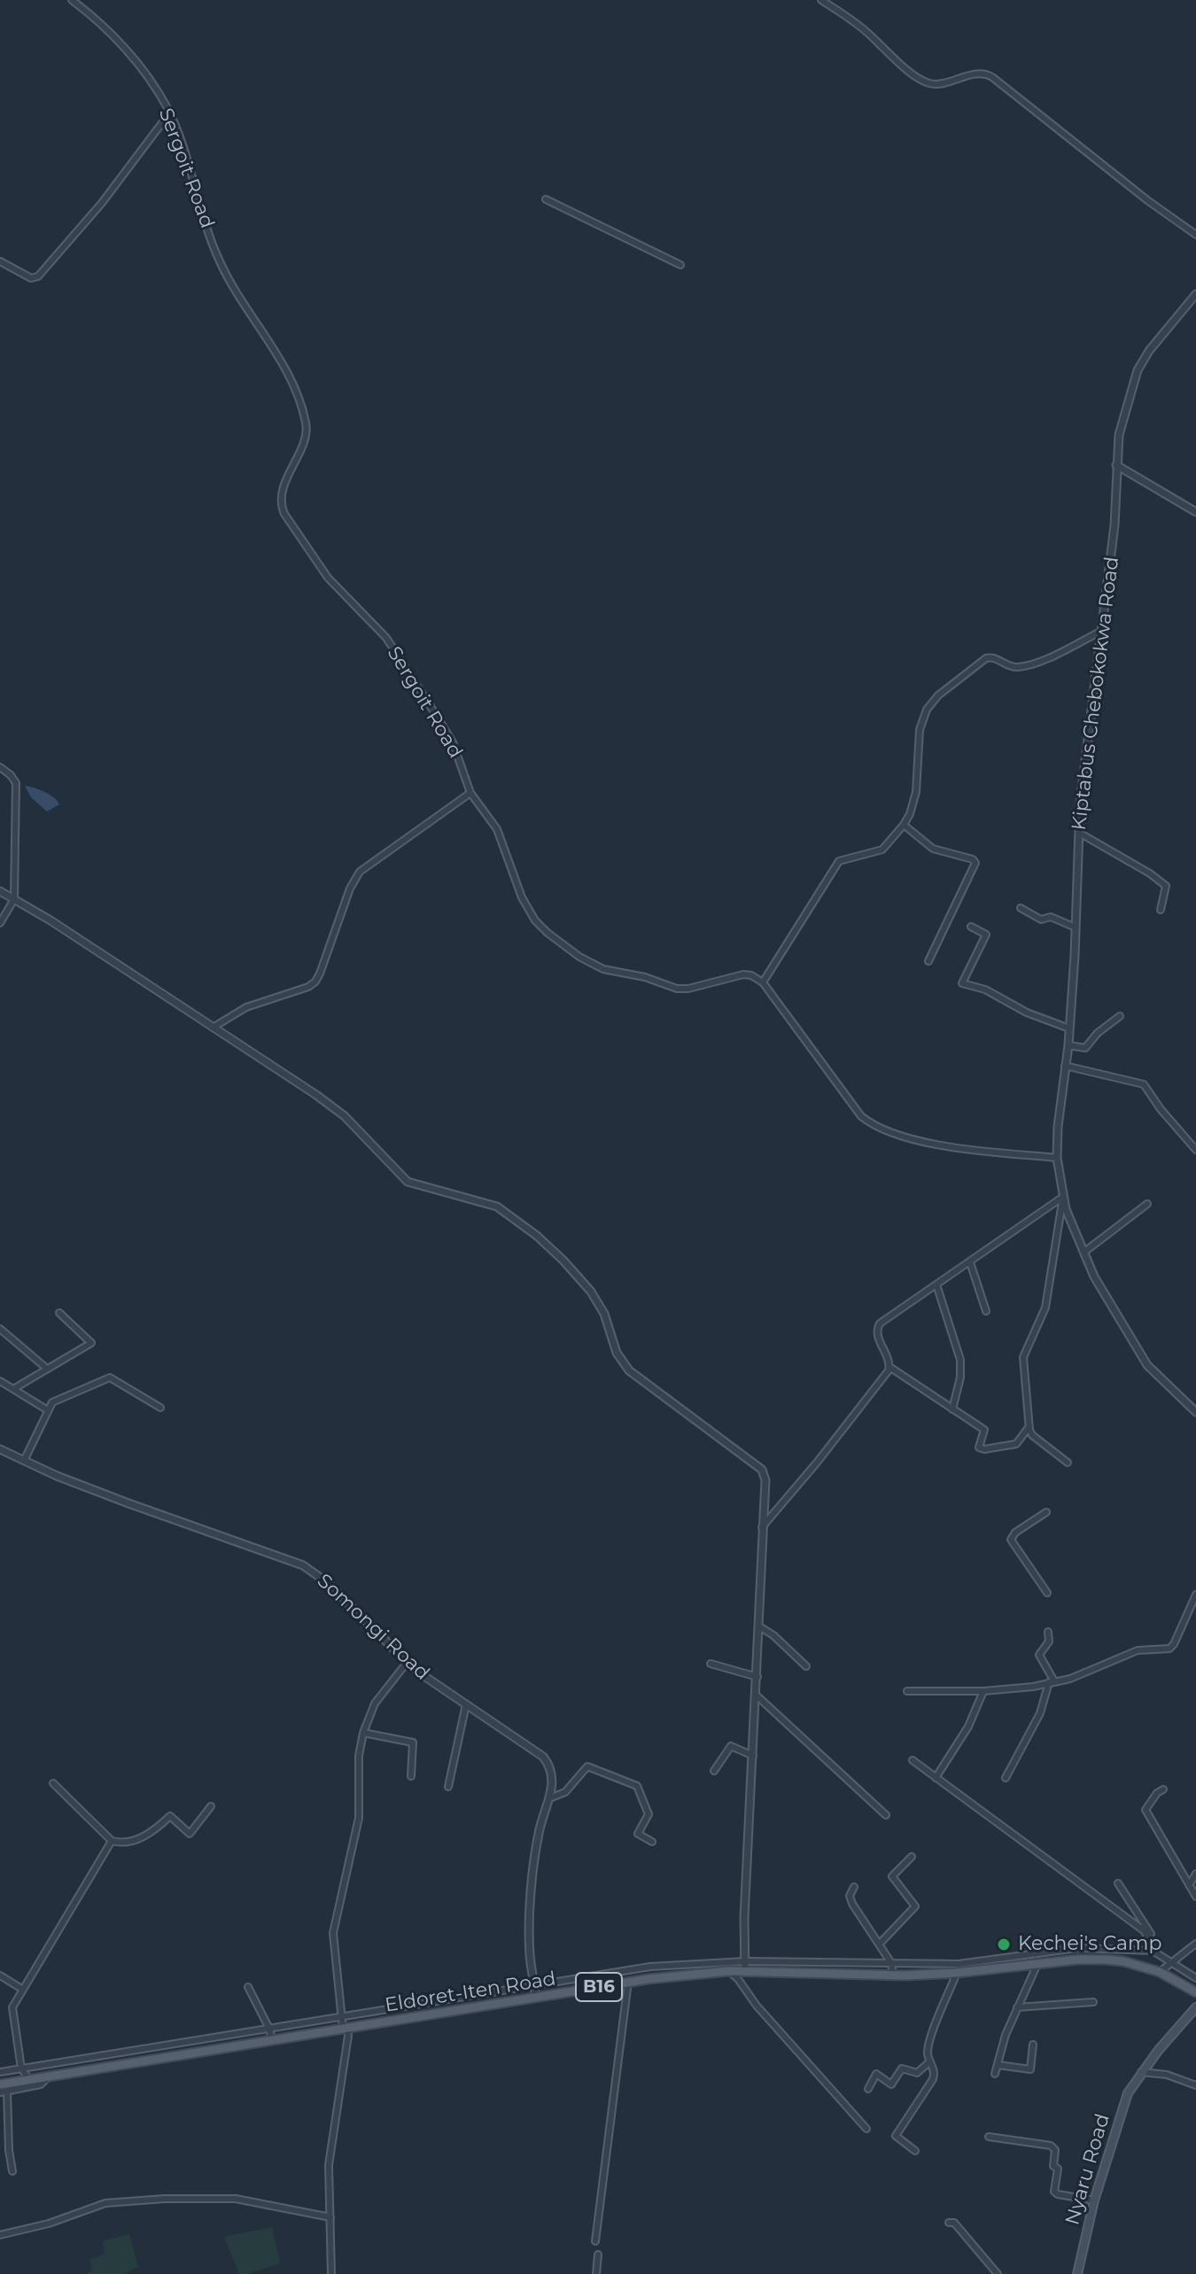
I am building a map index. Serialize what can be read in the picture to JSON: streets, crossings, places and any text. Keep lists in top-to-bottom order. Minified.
{"streets":{"main road":["B16","Eldoret-Iten Road","Nyaru Road"],"street":["Sergoit Road","Kiptabus Chebokokwa Road","Somongi Road"]},"crossings":[["Somongi Road","Eldoret-Iten Road"]],"places":["Kechei's Camp"]}
